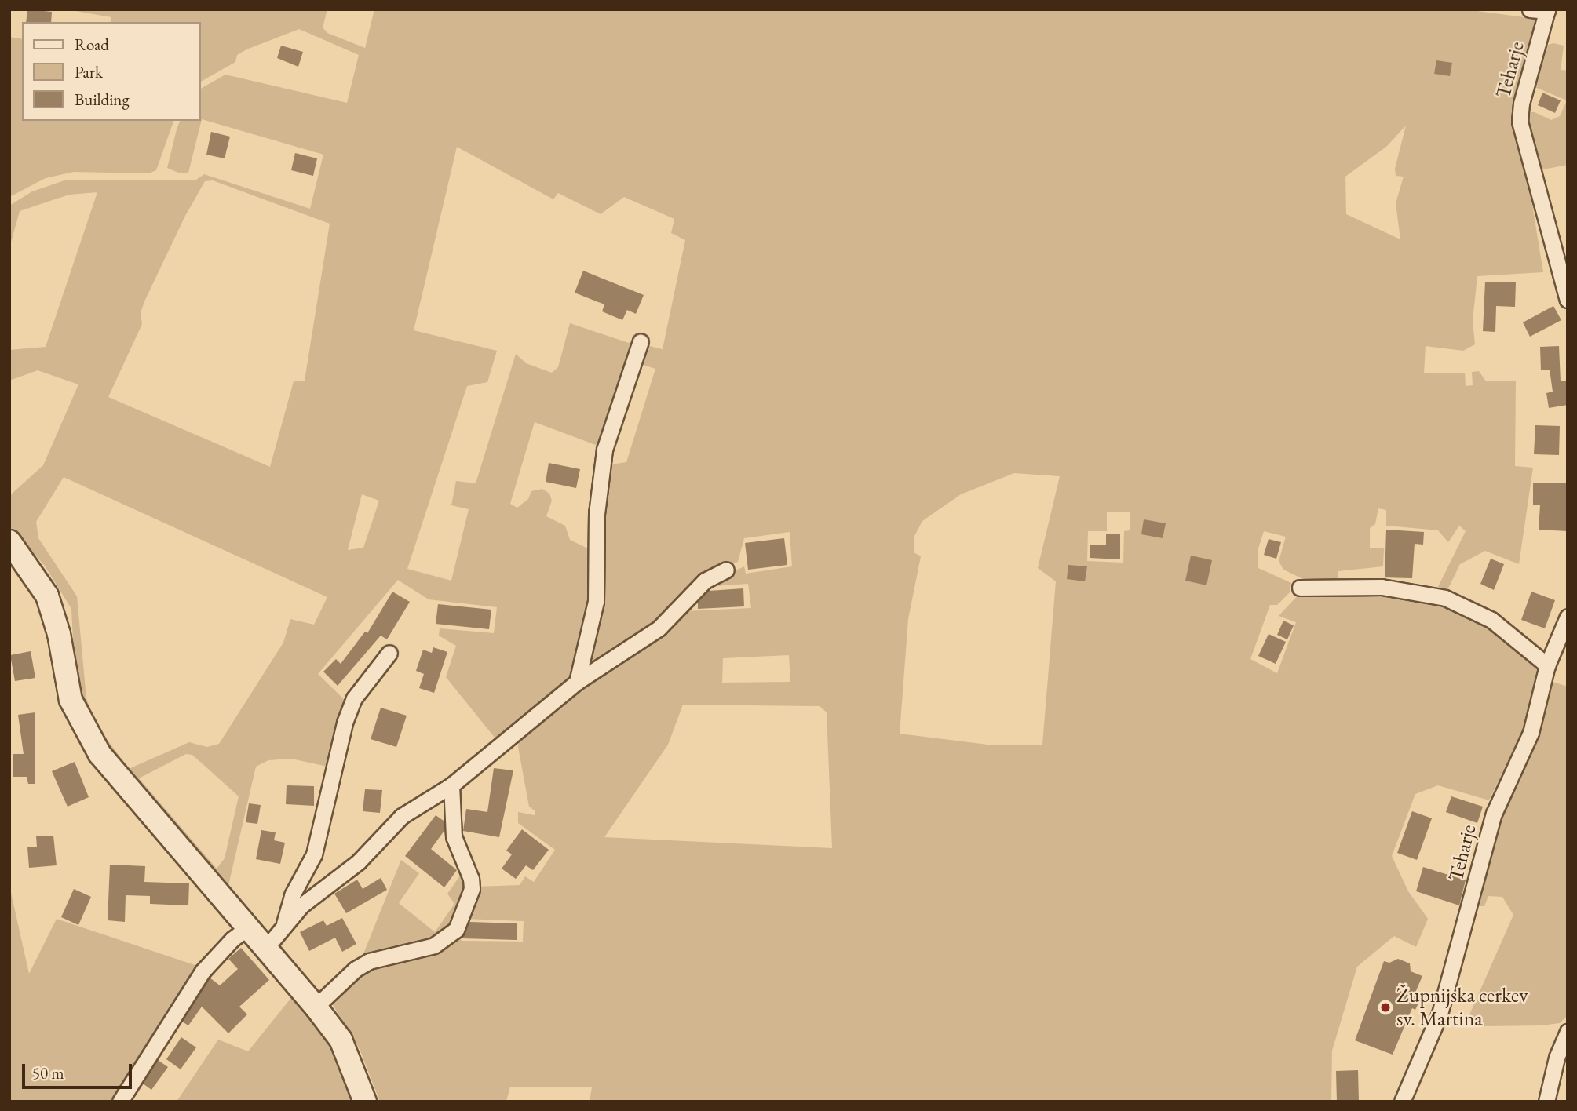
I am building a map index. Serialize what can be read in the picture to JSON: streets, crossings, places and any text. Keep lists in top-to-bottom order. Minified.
{"streets":{"street":["Teharje"]},"places":["Župnijska cerkev sv. Martina"],"legend":["Road","Park","Building"],"scale_bar":"50 m"}
